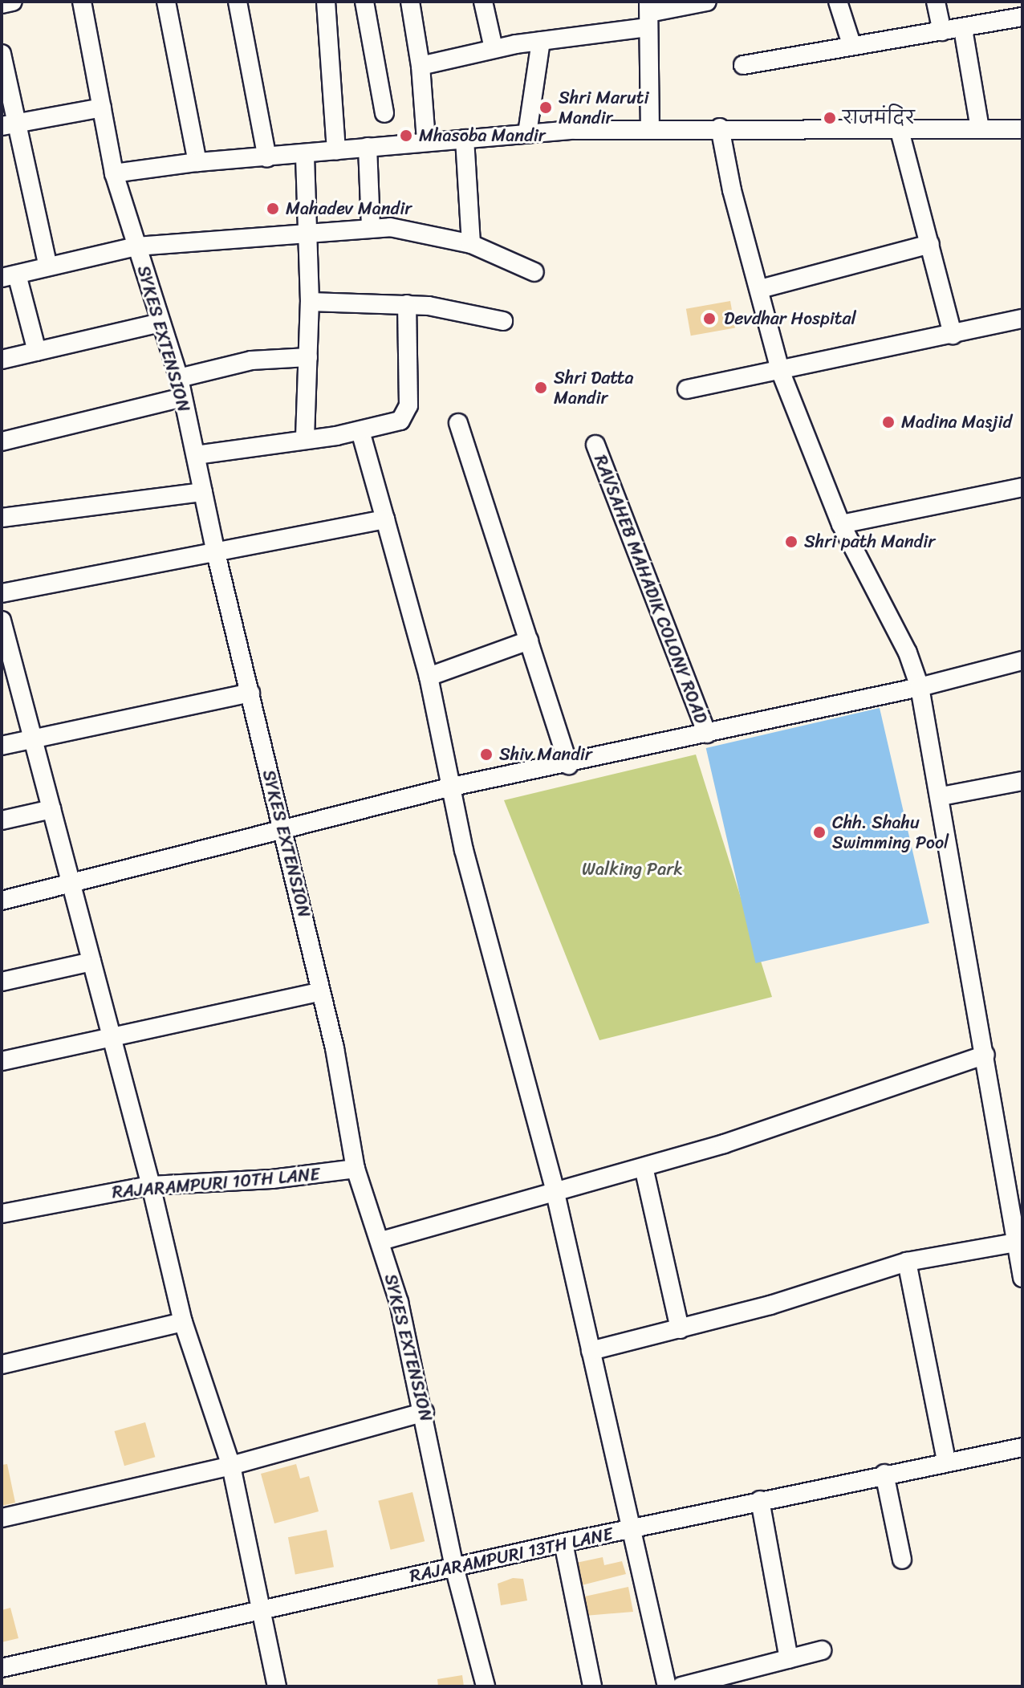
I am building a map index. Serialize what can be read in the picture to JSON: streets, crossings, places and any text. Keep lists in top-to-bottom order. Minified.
{"streets":{"street":["SYKES EXTENSION","RAVSAHEB MAHADIK COLONY ROAD","RAJARAMPURI 10TH LANE","RAJARAMPURI 13TH LANE"]},"crossings":[["SYKES EXTENSION","RAJARAMPURI 10TH LANE"],["SYKES EXTENSION","RAJARAMPURI 13TH LANE"]],"parks":["Walking Park"],"places":["Shri Maruti Mandir","राजमंदिर","Mhasoba Mandir","Mahadev Mandir","Devdhar Hospital","Shri Datta Mandir","Madina Masjid","Shri path Mandir","Shiv Mandir","Chh. Shahu Swimming Pool"]}
